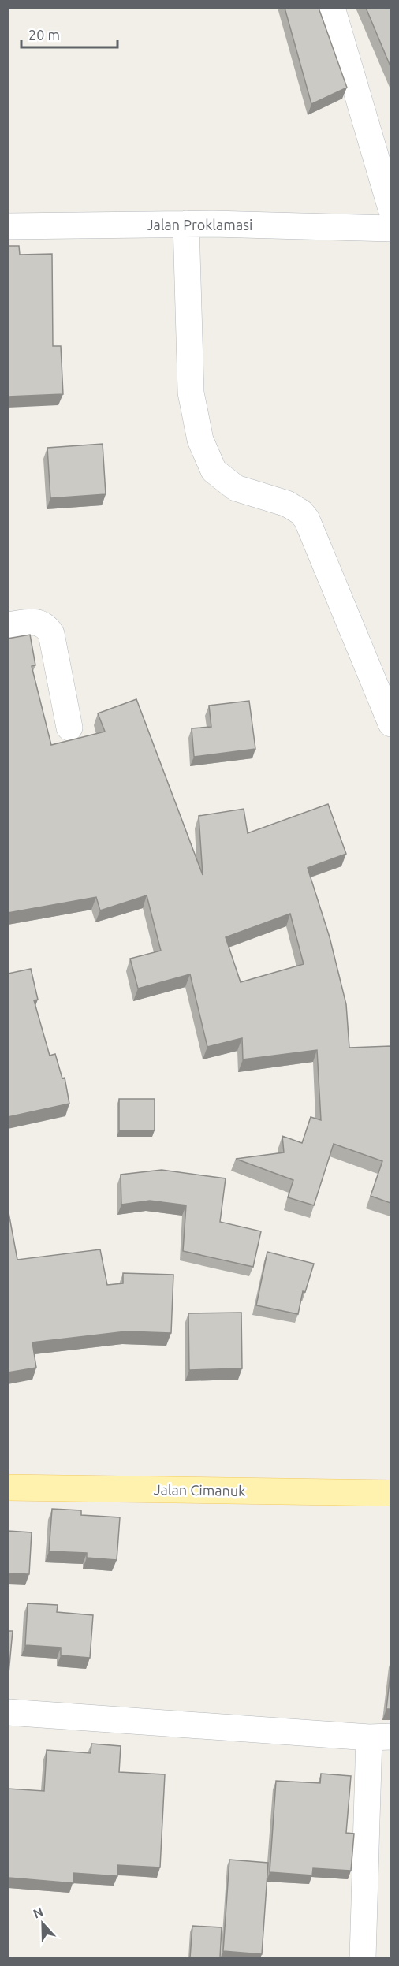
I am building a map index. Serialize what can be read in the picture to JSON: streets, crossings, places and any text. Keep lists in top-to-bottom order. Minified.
{"streets":{"main road":["Jalan Cimanuk"],"street":["Jalan Proklamasi"]},"scale_bar":"20 m","north":"top"}
